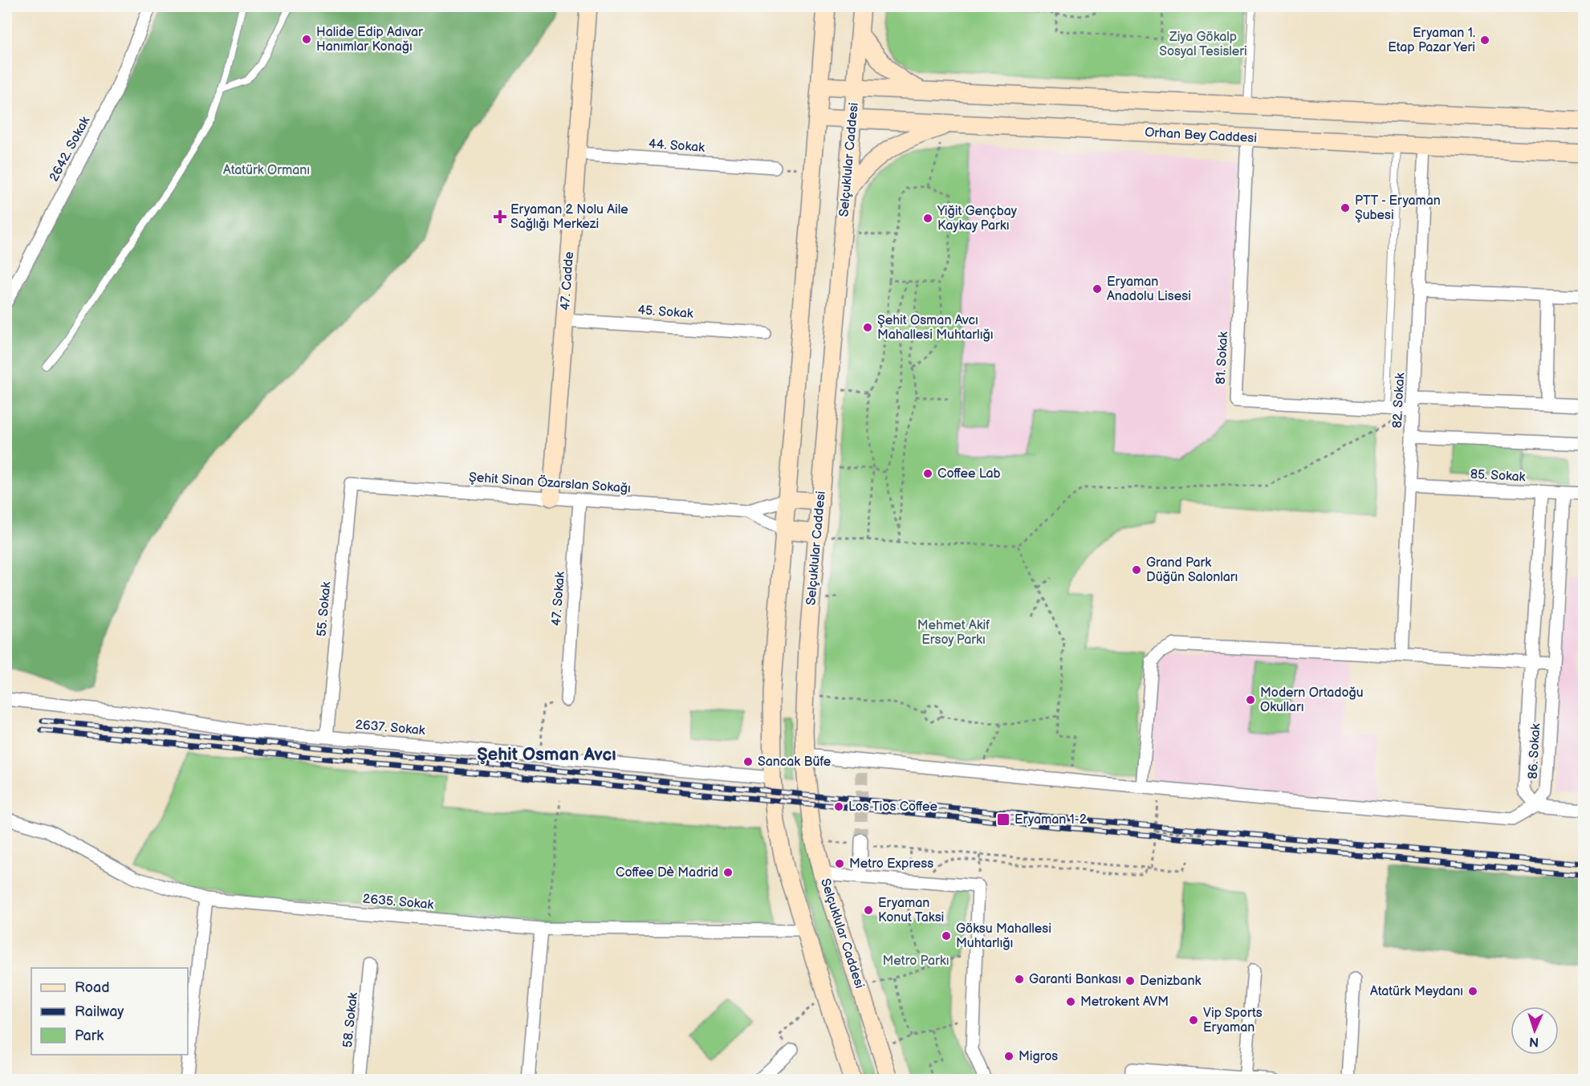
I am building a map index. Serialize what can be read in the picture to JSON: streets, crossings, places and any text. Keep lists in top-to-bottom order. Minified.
{"streets":{"main road":["Orhan Bey Caddesi","Selçuklular Caddesi","47. Cadde"],"street":["44. Sokak","2642. Sokak","45. Sokak","81. Sokak","82. Sokak","85. Sokak","Şehit Sinan Özarslan Sokağı","47. Sokak","55. Sokak","2637. Sokak","86. Sokak","2635. Sokak","58. Sokak"]},"crossings":[["Orhan Bey Caddesi","Selçuklular Caddesi"],["Orhan Bey Caddesi","81. Sokak"],["Orhan Bey Caddesi","82. Sokak"],["44. Sokak","47. Cadde"],["47. Cadde","45. Sokak"],["47. Cadde","Şehit Sinan Özarslan Sokağı"],["81. Sokak","82. Sokak"],["82. Sokak","85. Sokak"],["85. Sokak","86. Sokak"],["Şehit Sinan Özarslan Sokağı","47. Sokak"],["Şehit Sinan Özarslan Sokağı","55. Sokak"],["55. Sokak","2637. Sokak"]],"districts":["Şehit Osman Avcı"],"parks":["Ziya Gökalp Sosyal Tesisleri","Atatürk Ormanı","Mehmet Akif Ersoy Parkı","Metro Parkı"],"places":{"other":["Halide Edip Adıvar Hanımlar Konağı","Eryaman 1. Etap Pazar Yeri","PTT - Eryaman Şubesi","Yiğit Gençbay Kaykay Parkı","Eryaman Anadolu Lisesi","Şehit Osman Avcı Mahallesi Muhtarlığı","Coffee Lab","Grand Park Düğün Salonları","Modern Ortadoğu Okulları","Sancak Büfe","Los Tios Coffee","Metro Express","Coffee Dè Madrid","Eryaman Konut Taksi","Göksu Mahallesi Muhtarlığı","Garanti Bankası","Denizbank","Atatürk Meydanı","Metrokent AVM","Vip Sports Eryaman","Migros"],"health":["Eryaman 2 Nolu Aile Sağlığı Merkezi"],"transit":["Eryaman 1-2"]},"legend":["Road","Railway","Park"],"north":"bottom"}
